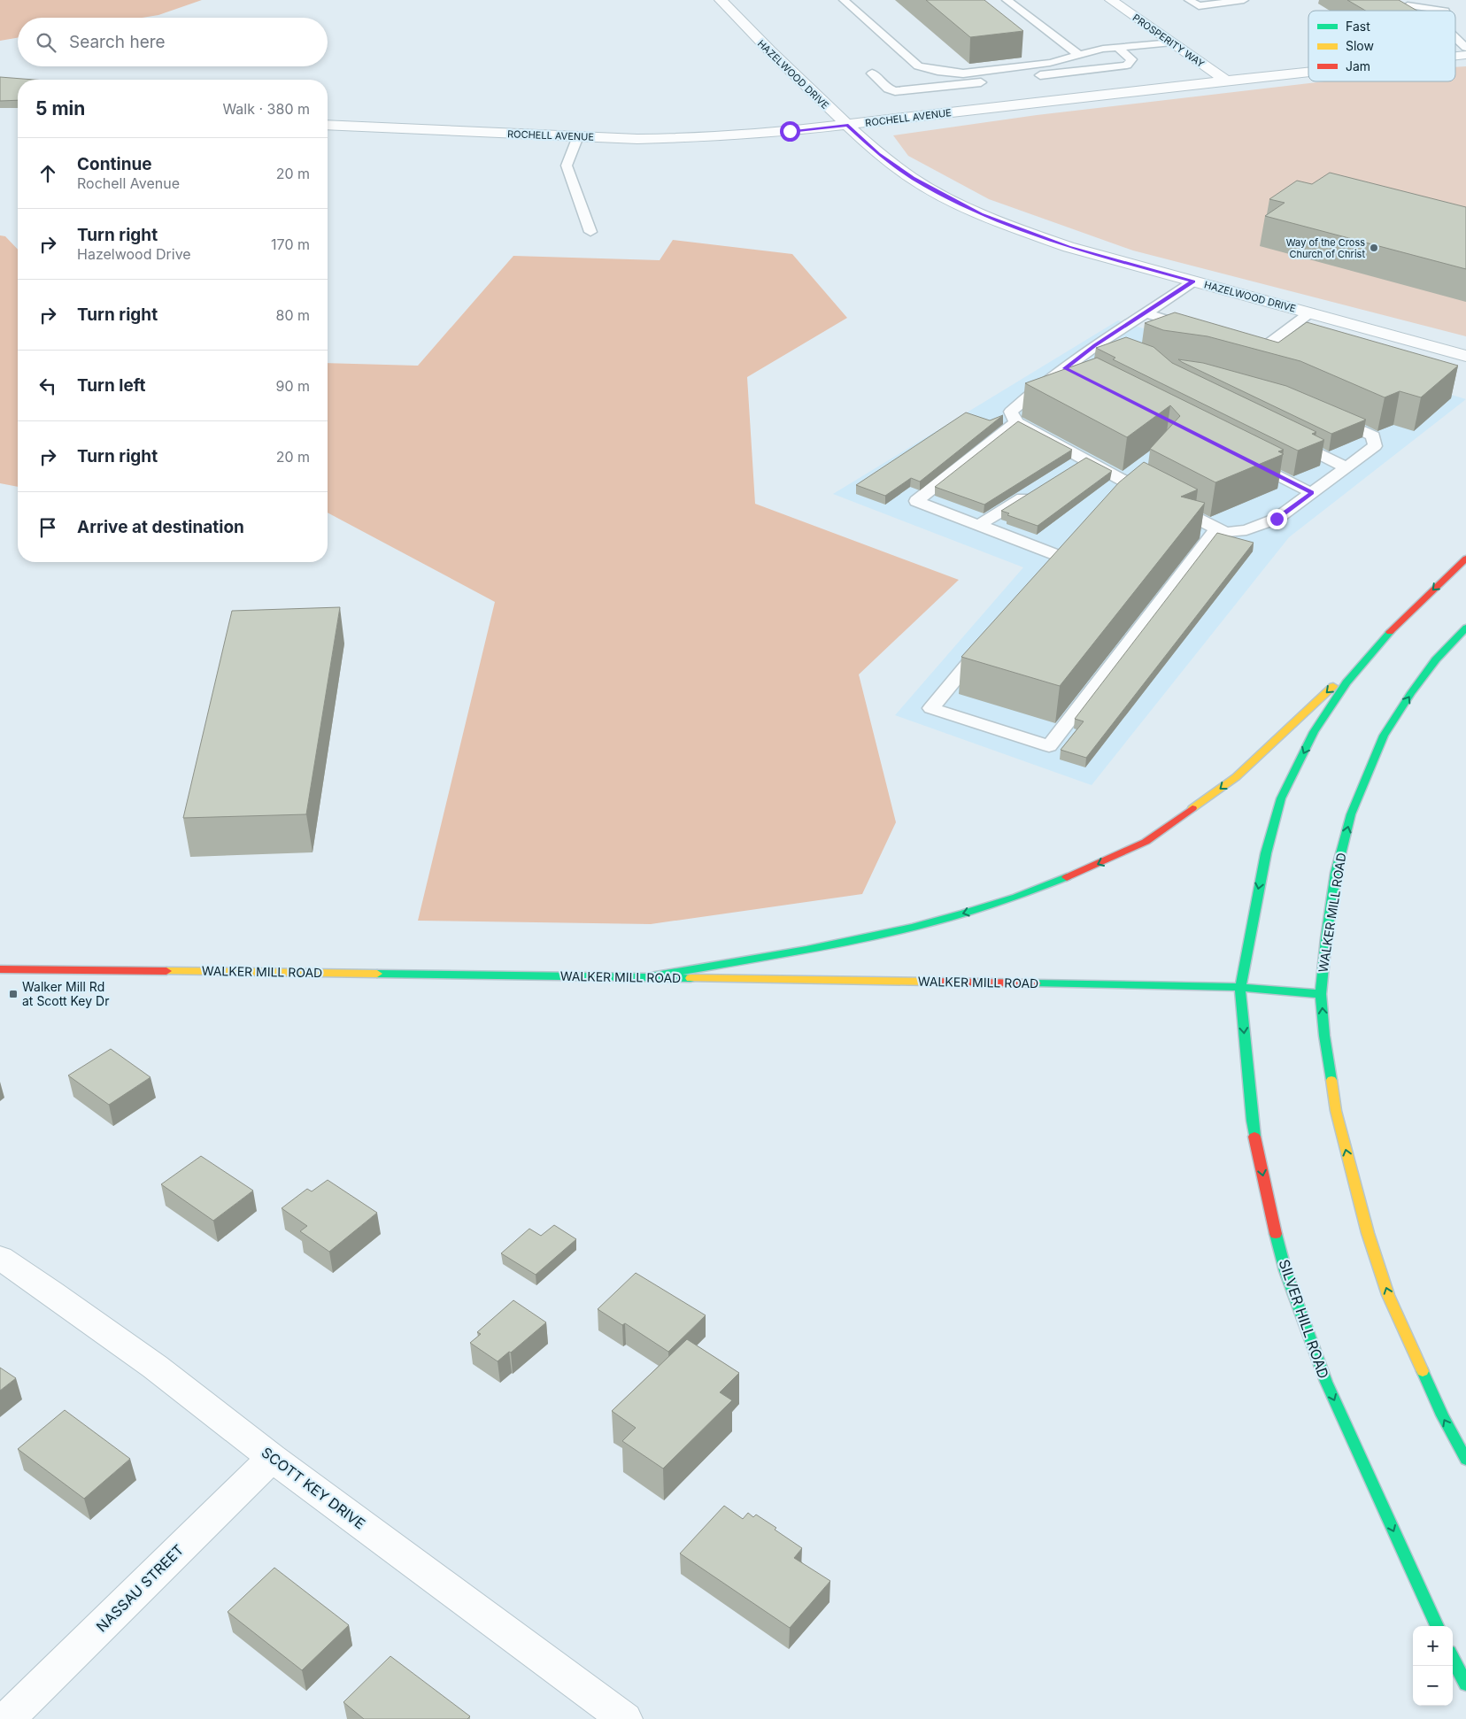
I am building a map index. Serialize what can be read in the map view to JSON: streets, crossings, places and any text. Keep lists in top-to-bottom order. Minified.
{"streets":{"main road":["WALKER MILL ROAD","SILVER HILL ROAD"],"street":["PROSPERITY WAY","HAZELWOOD DRIVE","ROCHELL AVENUE","SCOTT KEY DRIVE","NASSAU STREET"]},"crossings":[["PROSPERITY WAY","ROCHELL AVENUE"],["HAZELWOOD DRIVE","ROCHELL AVENUE"],["WALKER MILL ROAD","SILVER HILL ROAD"],["SCOTT KEY DRIVE","NASSAU STREET"]],"places":{"other":["Way of the Cross Church of Christ"],"transit":["Walker Mill Rd at Scott Key Dr"]},"legend":["Fast","Slow","Jam"],"page":{"search":"Search here","heading":["5 min","Walk · 380 m"],"list":[["Continue","Rochell Avenue","20 m"],["Turn right","Hazelwood Drive","170 m"],["Turn right","80 m"],["Turn left","90 m"],["Turn right","20 m"],"Arrive at destination"],"map_buttons":["+","−"]}}
